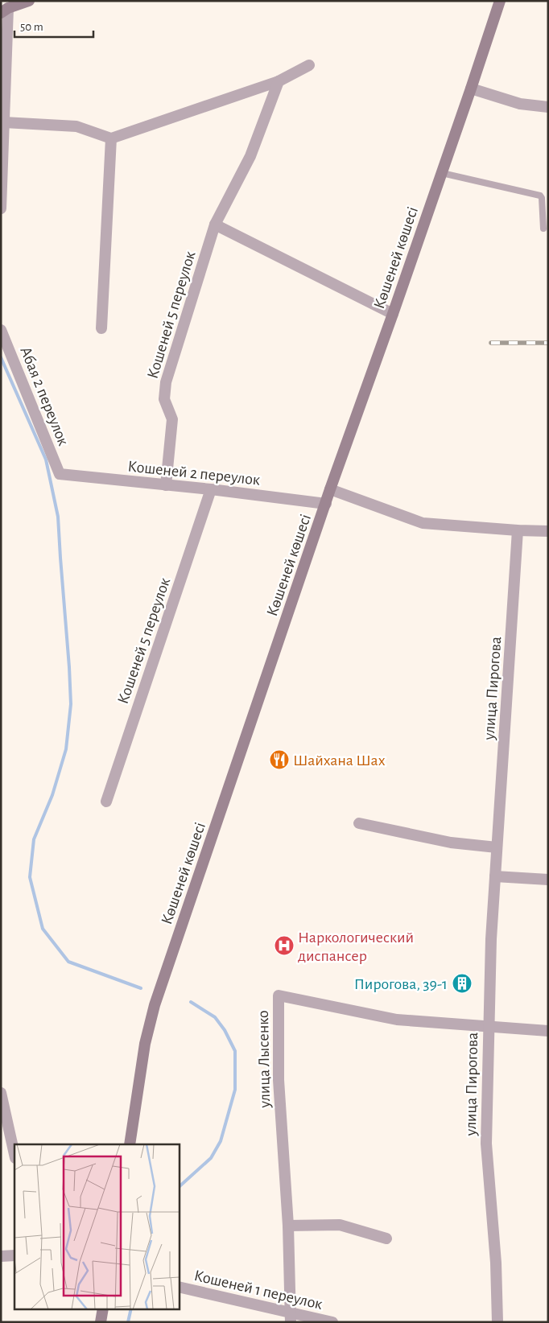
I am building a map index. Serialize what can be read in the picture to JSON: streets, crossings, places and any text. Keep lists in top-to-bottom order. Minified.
{"streets":{"main road":["Көшеней көшесі"],"street":["Кошеней 5 переулок","Абая 2 переулок","Кошеней 2 переулок","улица Пирогова","улица Лысенко","Кошеней 1 переулок"]},"crossings":[["Көшеней көшесі","Кошеней 2 переулок"],["Кошеней 5 переулок","Кошеней 2 переулок"],["Абая 2 переулок","Кошеней 2 переулок"],["улица Пирогова","улица Лысенко"],["улица Лысенко","Кошеней 1 переулок"]],"places":{"restaurant":["Шайхана Шах"],"hospital":["Наркологический диспансер"],"building":["Пирогова, 39-1"]},"scale_bar":"50 m"}
